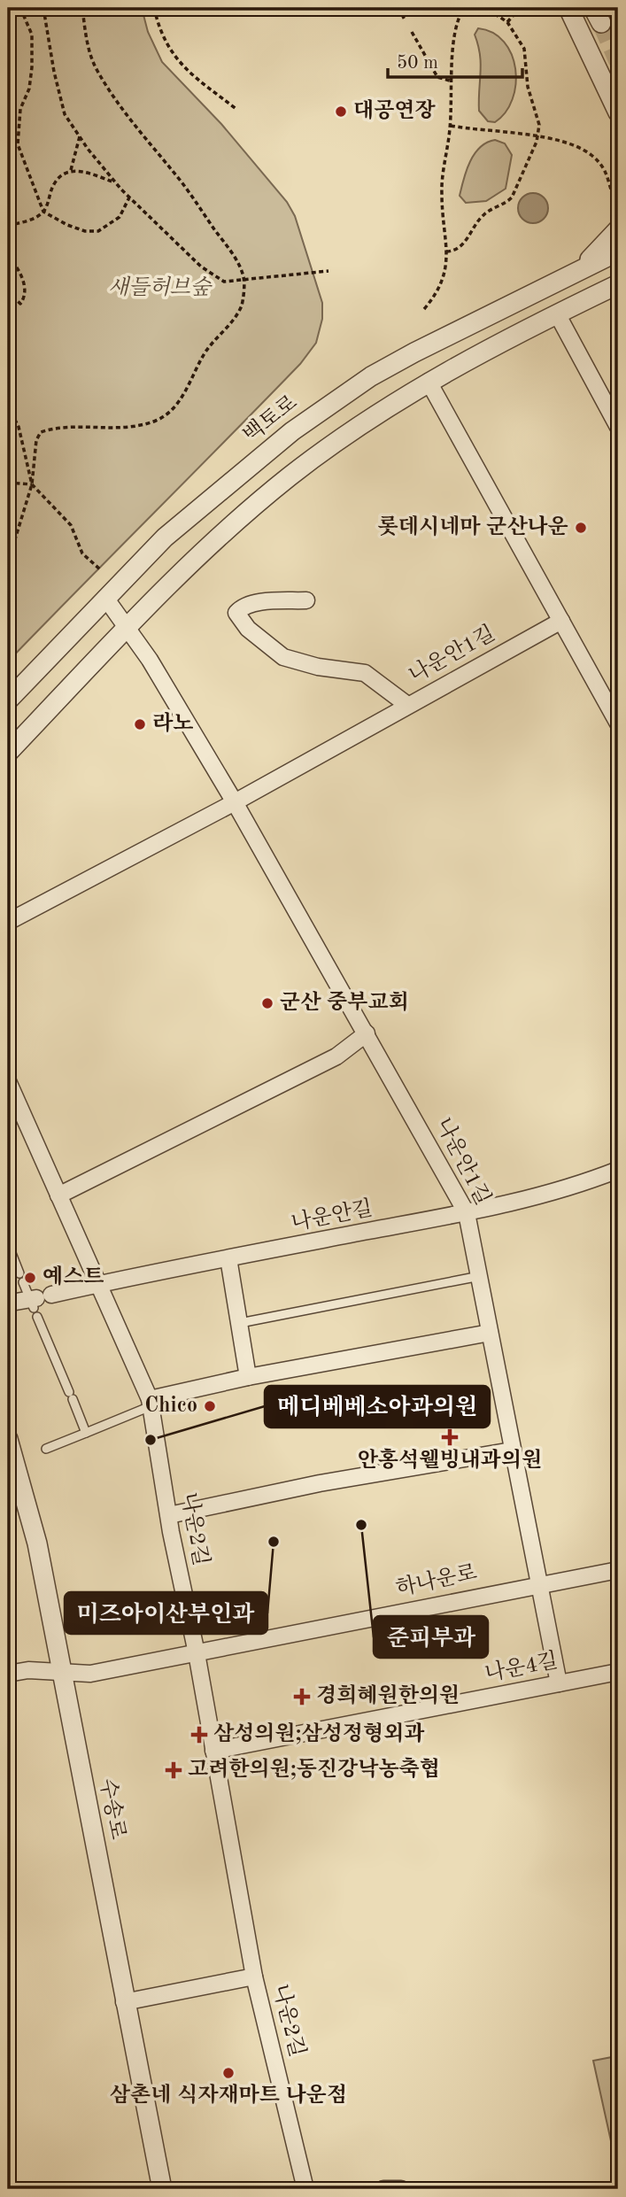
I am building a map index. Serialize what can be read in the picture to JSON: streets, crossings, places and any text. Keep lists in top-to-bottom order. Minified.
{"streets":{"street":["백토로","나운안1길","나운안길","나운2길","하나운로","나운4길","수송로"]},"crossings":[["백토로","나운안1길"],["나운안1길","나운안길"],["나운안1길","하나운로"],["나운안1길","나운4길"],["나운안길","나운2길"],["나운2길","하나운로"],["나운2길","나운4길"],["하나운로","수송로"]],"parks":["새들허브숲"],"places":{"other":["대공연장","롯데시네마 군산나운","라노","군산 중부교회","예스트","Chico","메디베베소아과의원","준피부과","미즈아이산부인과","삼촌네 식자재마트 나운점"],"health":["안홍석웰빙내과의원","경희혜원한의원","삼성의원;삼성정형외과","고려한의원;동진강낙농축협"]},"scale_bar":"50 m"}
